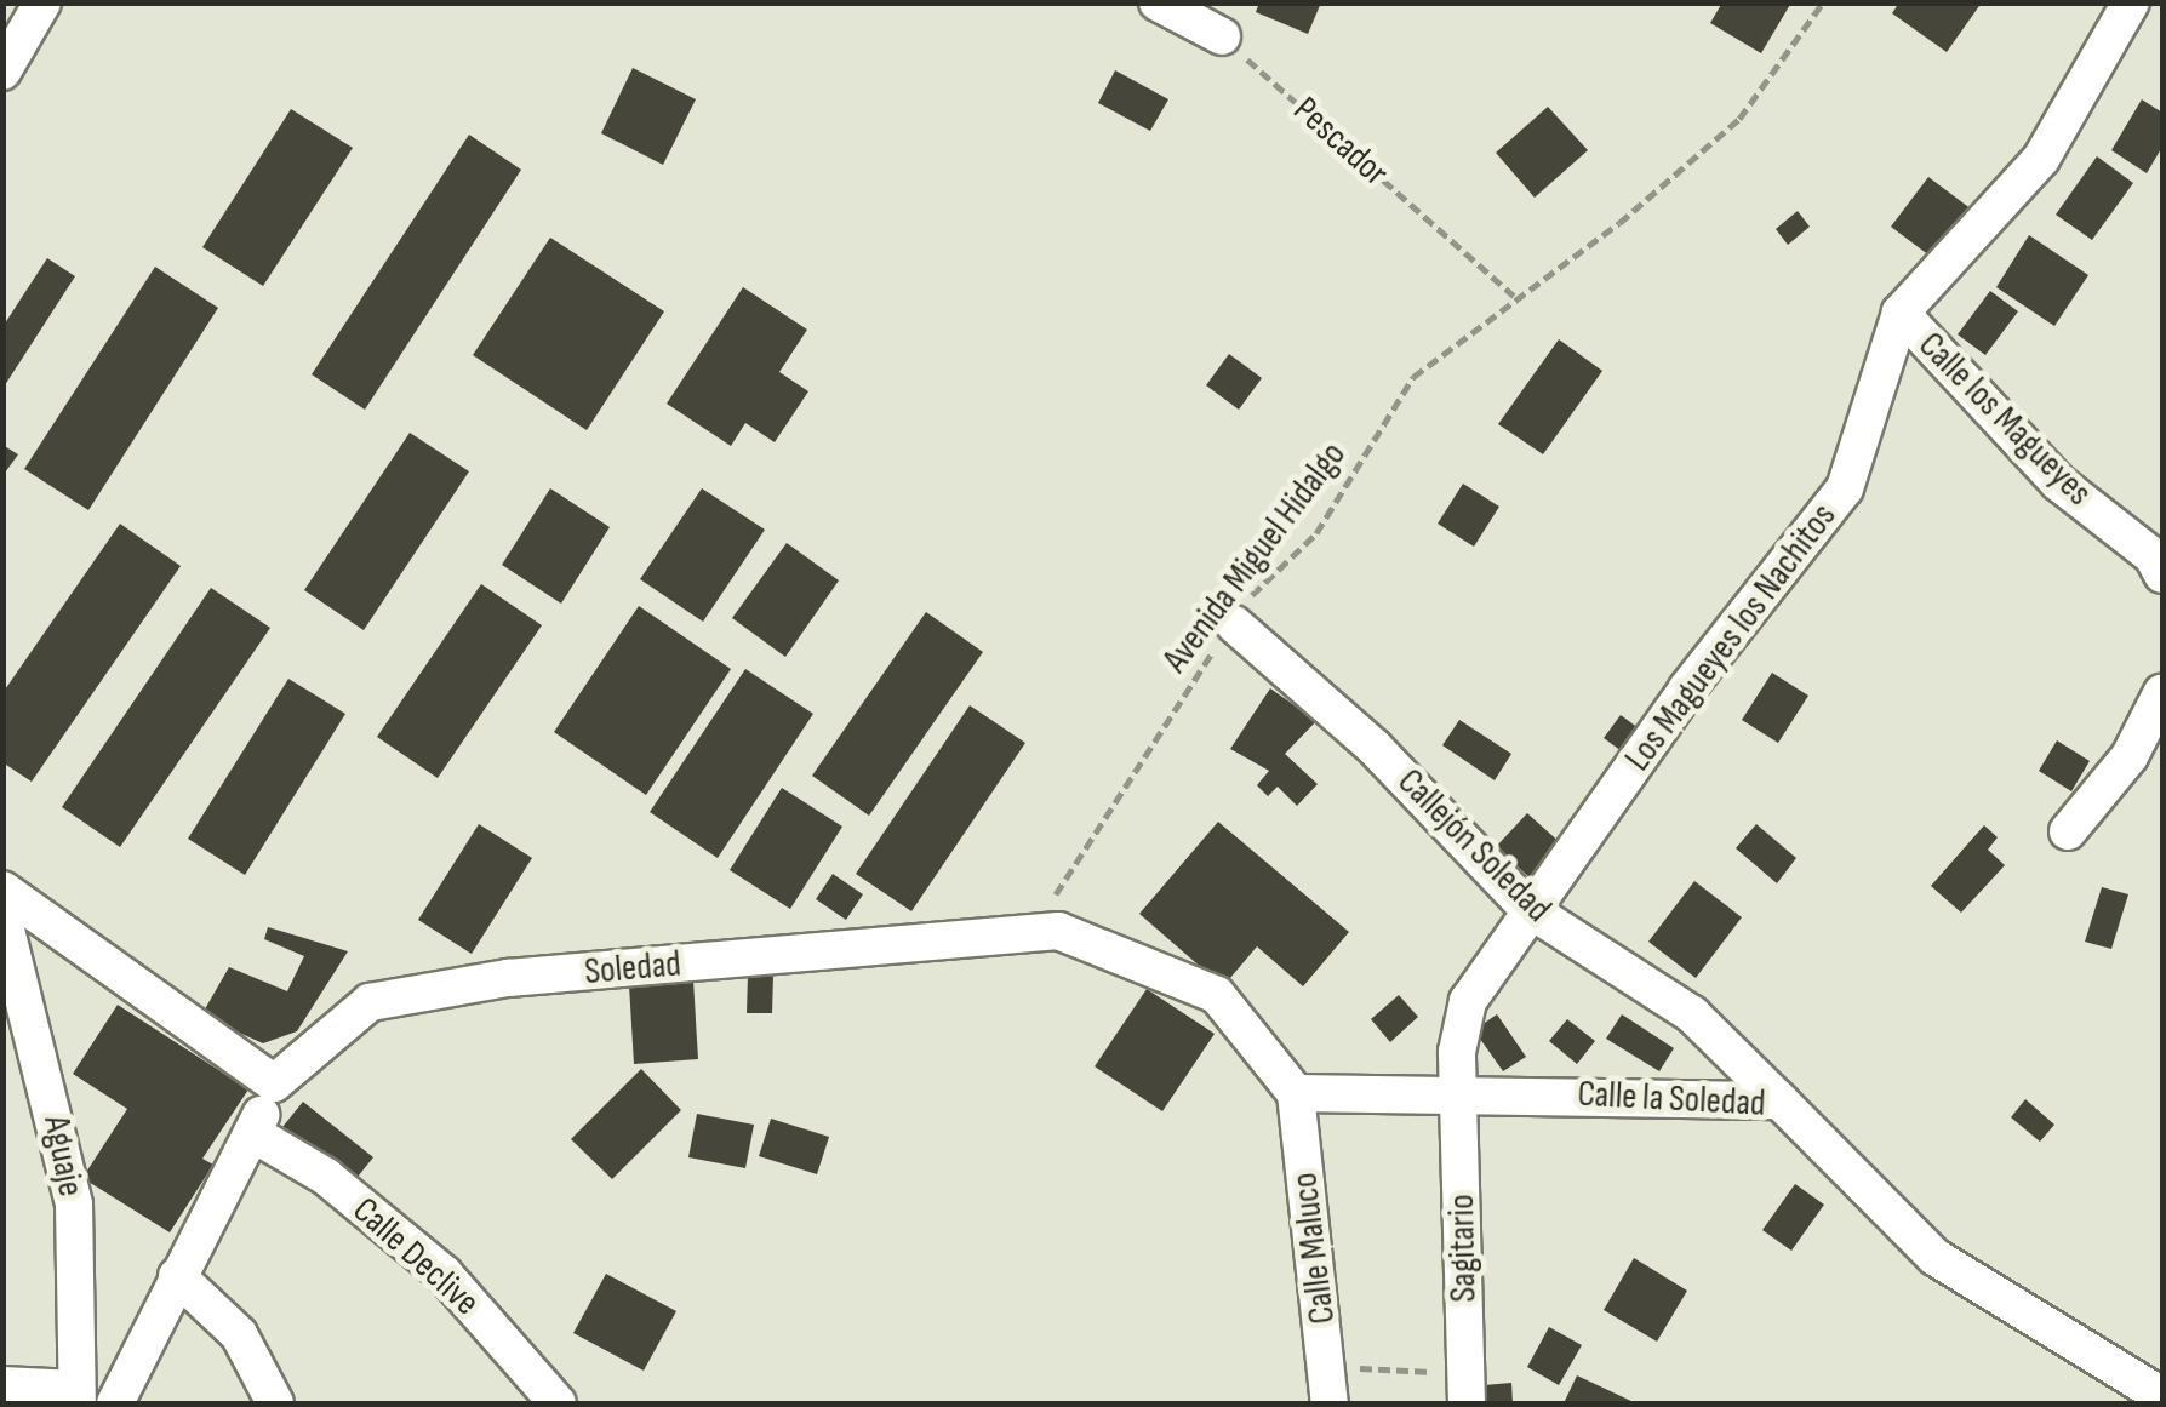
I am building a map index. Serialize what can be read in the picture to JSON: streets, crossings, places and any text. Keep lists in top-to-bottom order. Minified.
{"streets":{"street":["Calle los Magueyes","Los Magueyes los Nachitos","Callejón Soledad","Soledad","Calle la Soledad","Aguaje","Calle Maluco","Sagitario","Calle Declive"],"path":["Pescador","Avenida Miguel Hidalgo"]},"crossings":[["Pescador","Avenida Miguel Hidalgo"],["Calle los Magueyes","Los Magueyes los Nachitos"],["Avenida Miguel Hidalgo","Callejón Soledad"],["Avenida Miguel Hidalgo","Soledad"],["Los Magueyes los Nachitos","Callejón Soledad"],["Los Magueyes los Nachitos","Calle la Soledad"],["Los Magueyes los Nachitos","Sagitario"],["Callejón Soledad","Calle la Soledad"],["Soledad","Calle la Soledad"],["Soledad","Calle Maluco"],["Calle la Soledad","Calle Maluco"],["Calle la Soledad","Sagitario"]]}
